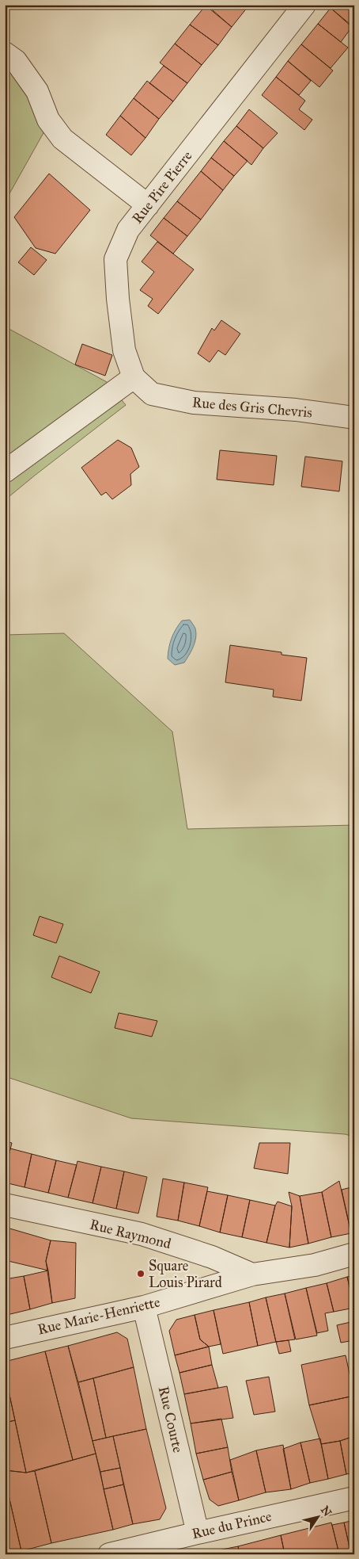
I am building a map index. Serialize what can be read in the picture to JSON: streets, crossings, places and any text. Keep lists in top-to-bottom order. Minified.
{"streets":{"street":["Rue Pire Pierre","Rue des Gris Chevris","Rue Raymond","Rue Marie-Henriette","Rue Courte","Rue du Prince"]},"crossings":[["Rue Pire Pierre","Rue des Gris Chevris"],["Rue Raymond","Rue Marie-Henriette"],["Rue Marie-Henriette","Rue Courte"],["Rue Courte","Rue du Prince"]],"places":["Square Louis Pirard"],"north":"top right"}
